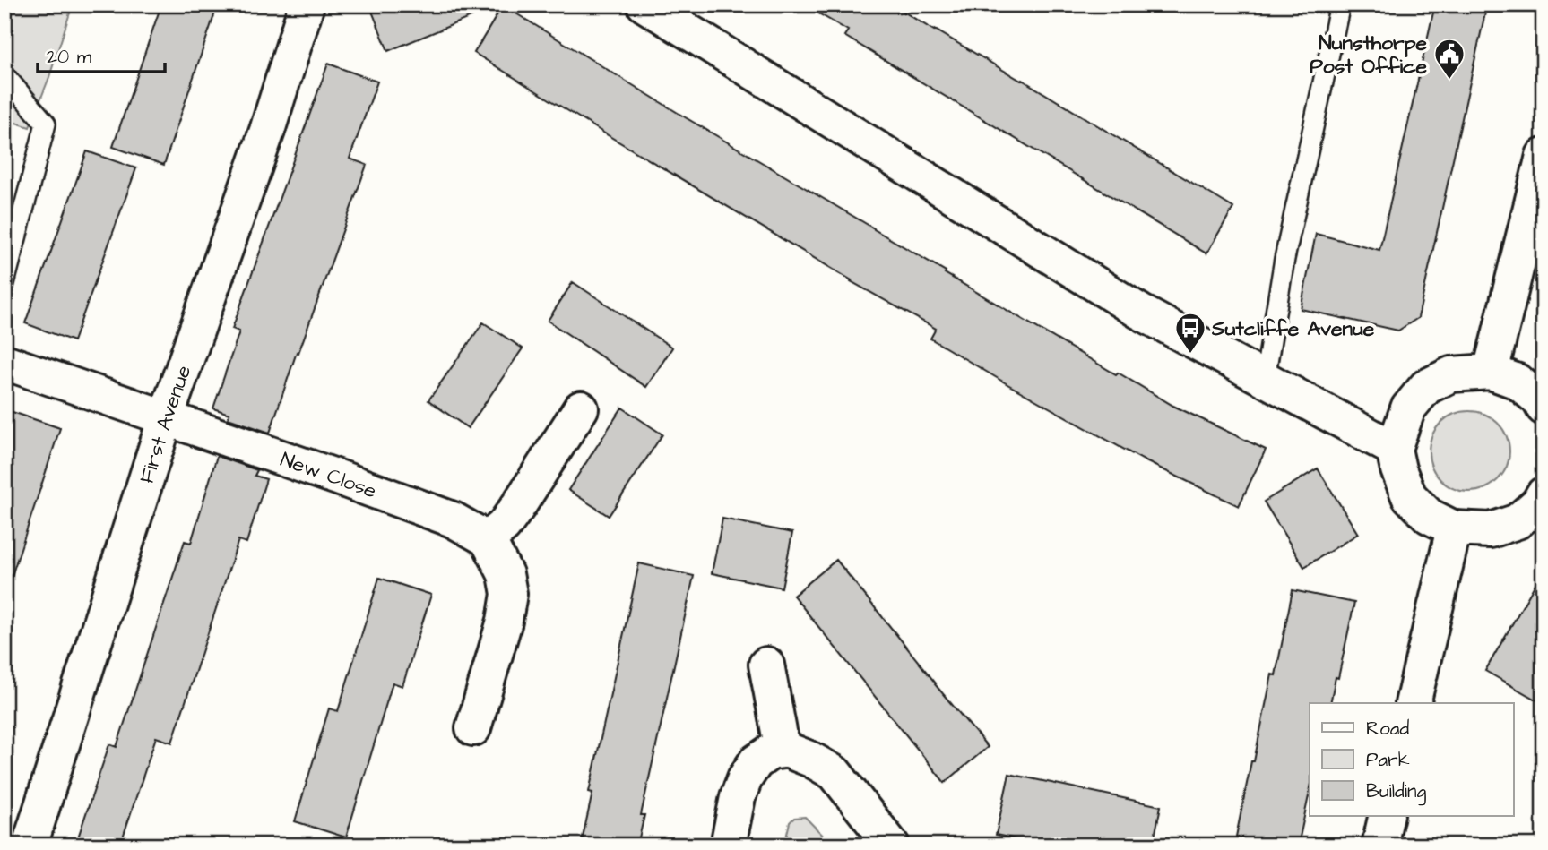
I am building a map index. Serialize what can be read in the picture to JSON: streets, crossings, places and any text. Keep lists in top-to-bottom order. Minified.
{"streets":{"street":["First Avenue","New Close"]},"crossings":[["First Avenue","New Close"]],"places":{"public building":["Nunsthorpe Post Office"],"bus stop":["Sutcliffe Avenue"]},"legend":["Road","Park","Building"],"scale_bar":"20 m"}
